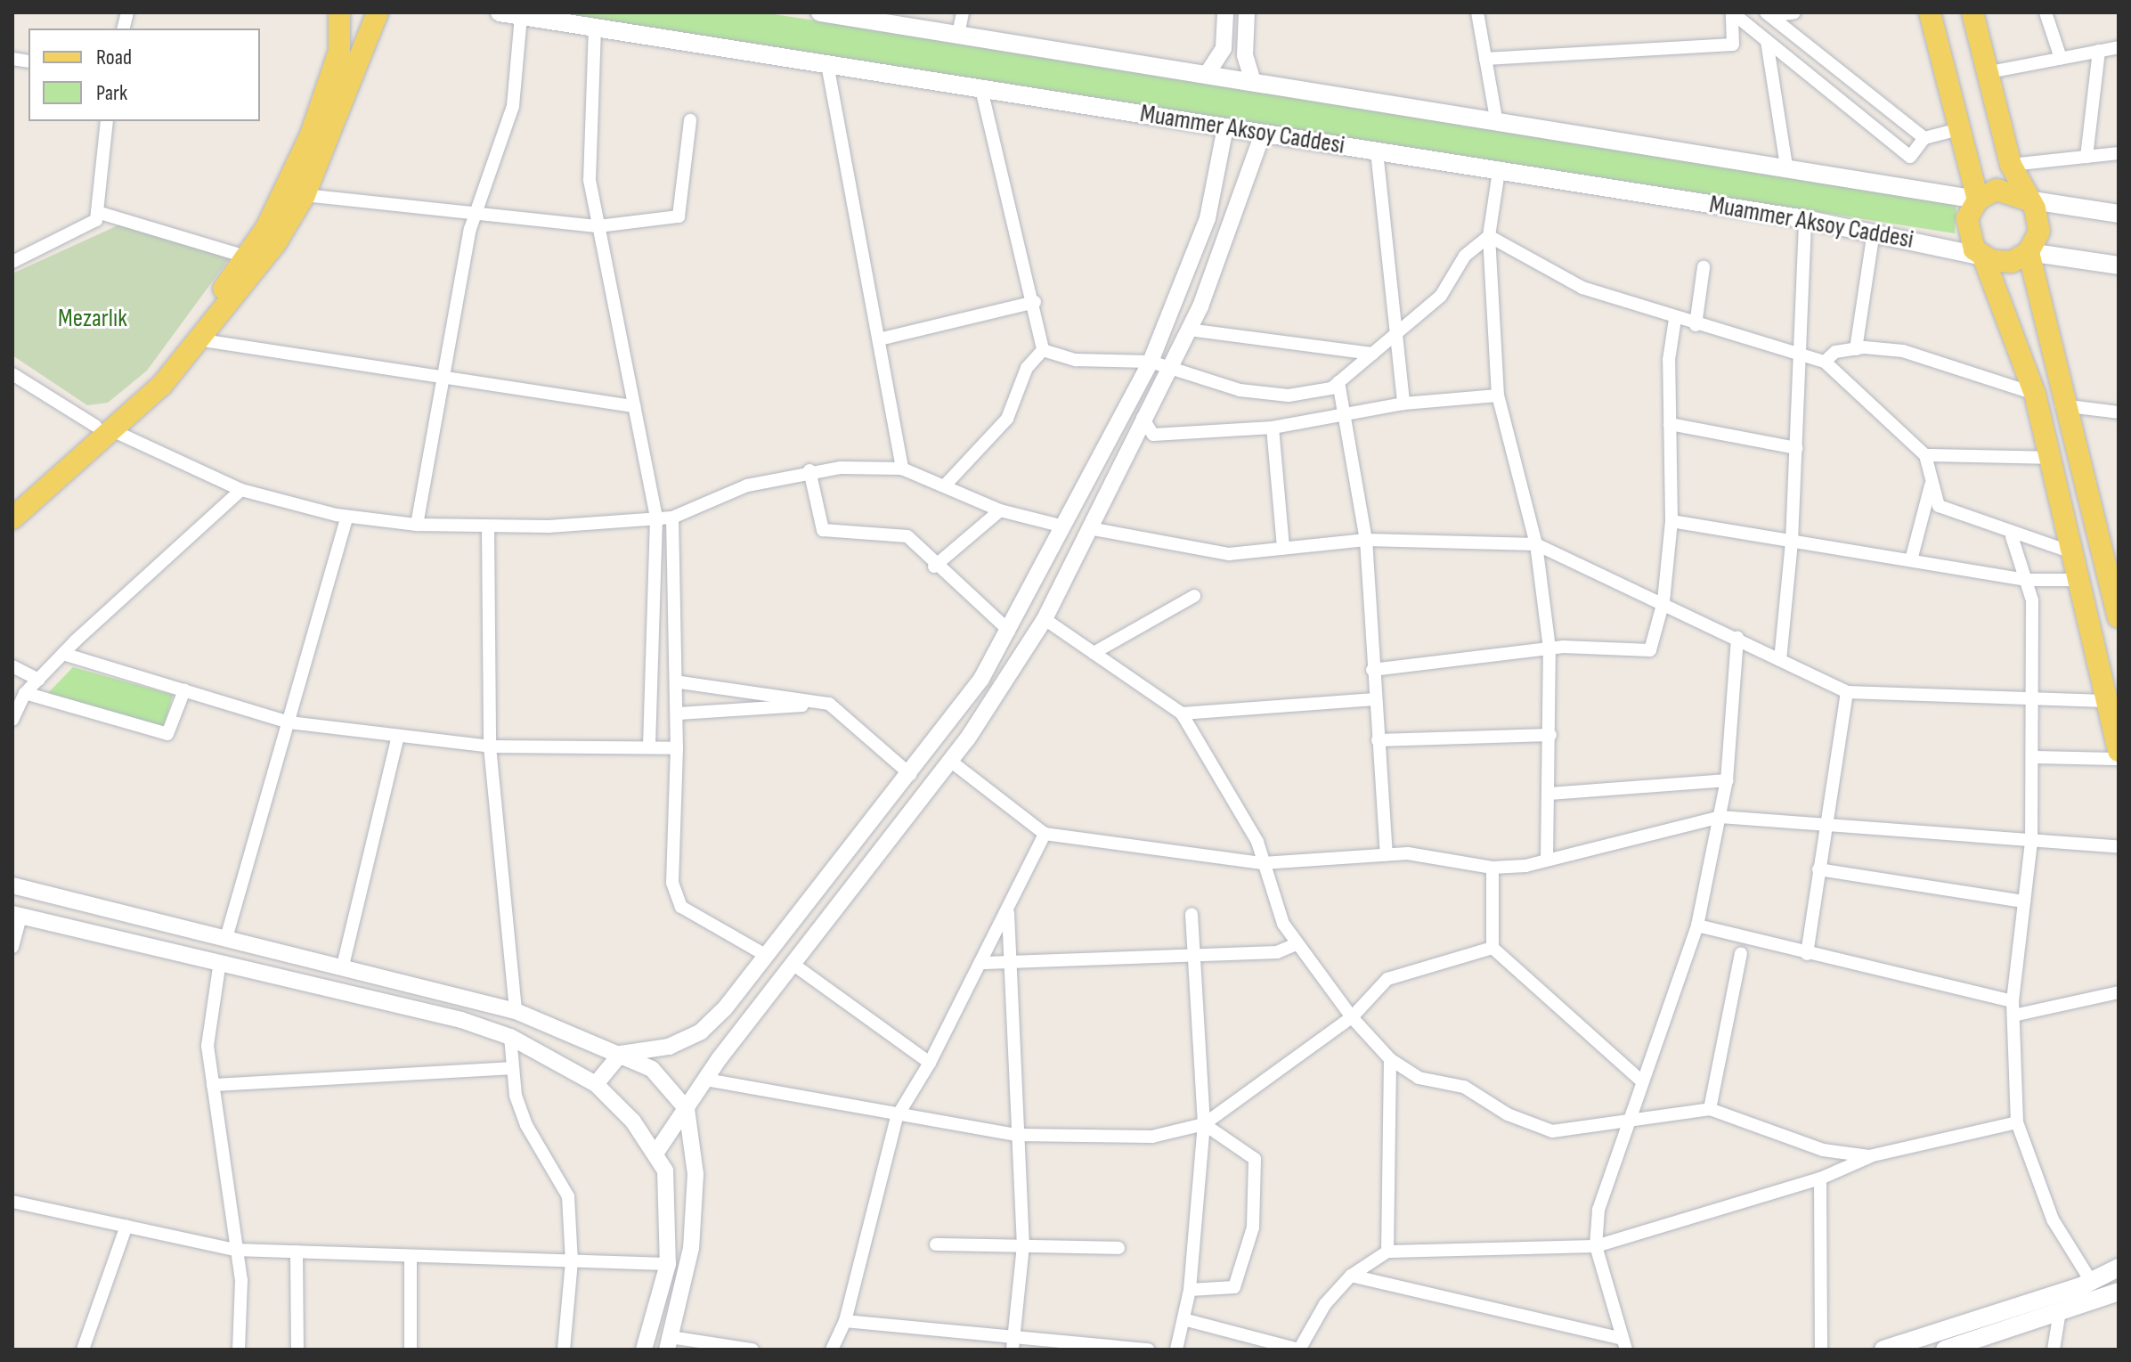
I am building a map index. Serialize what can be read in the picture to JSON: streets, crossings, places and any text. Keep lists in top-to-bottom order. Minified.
{"streets":{"main road":["Muammer Aksoy Caddesi"]},"parks":["Mezarlık"],"legend":["Road","Park"]}
